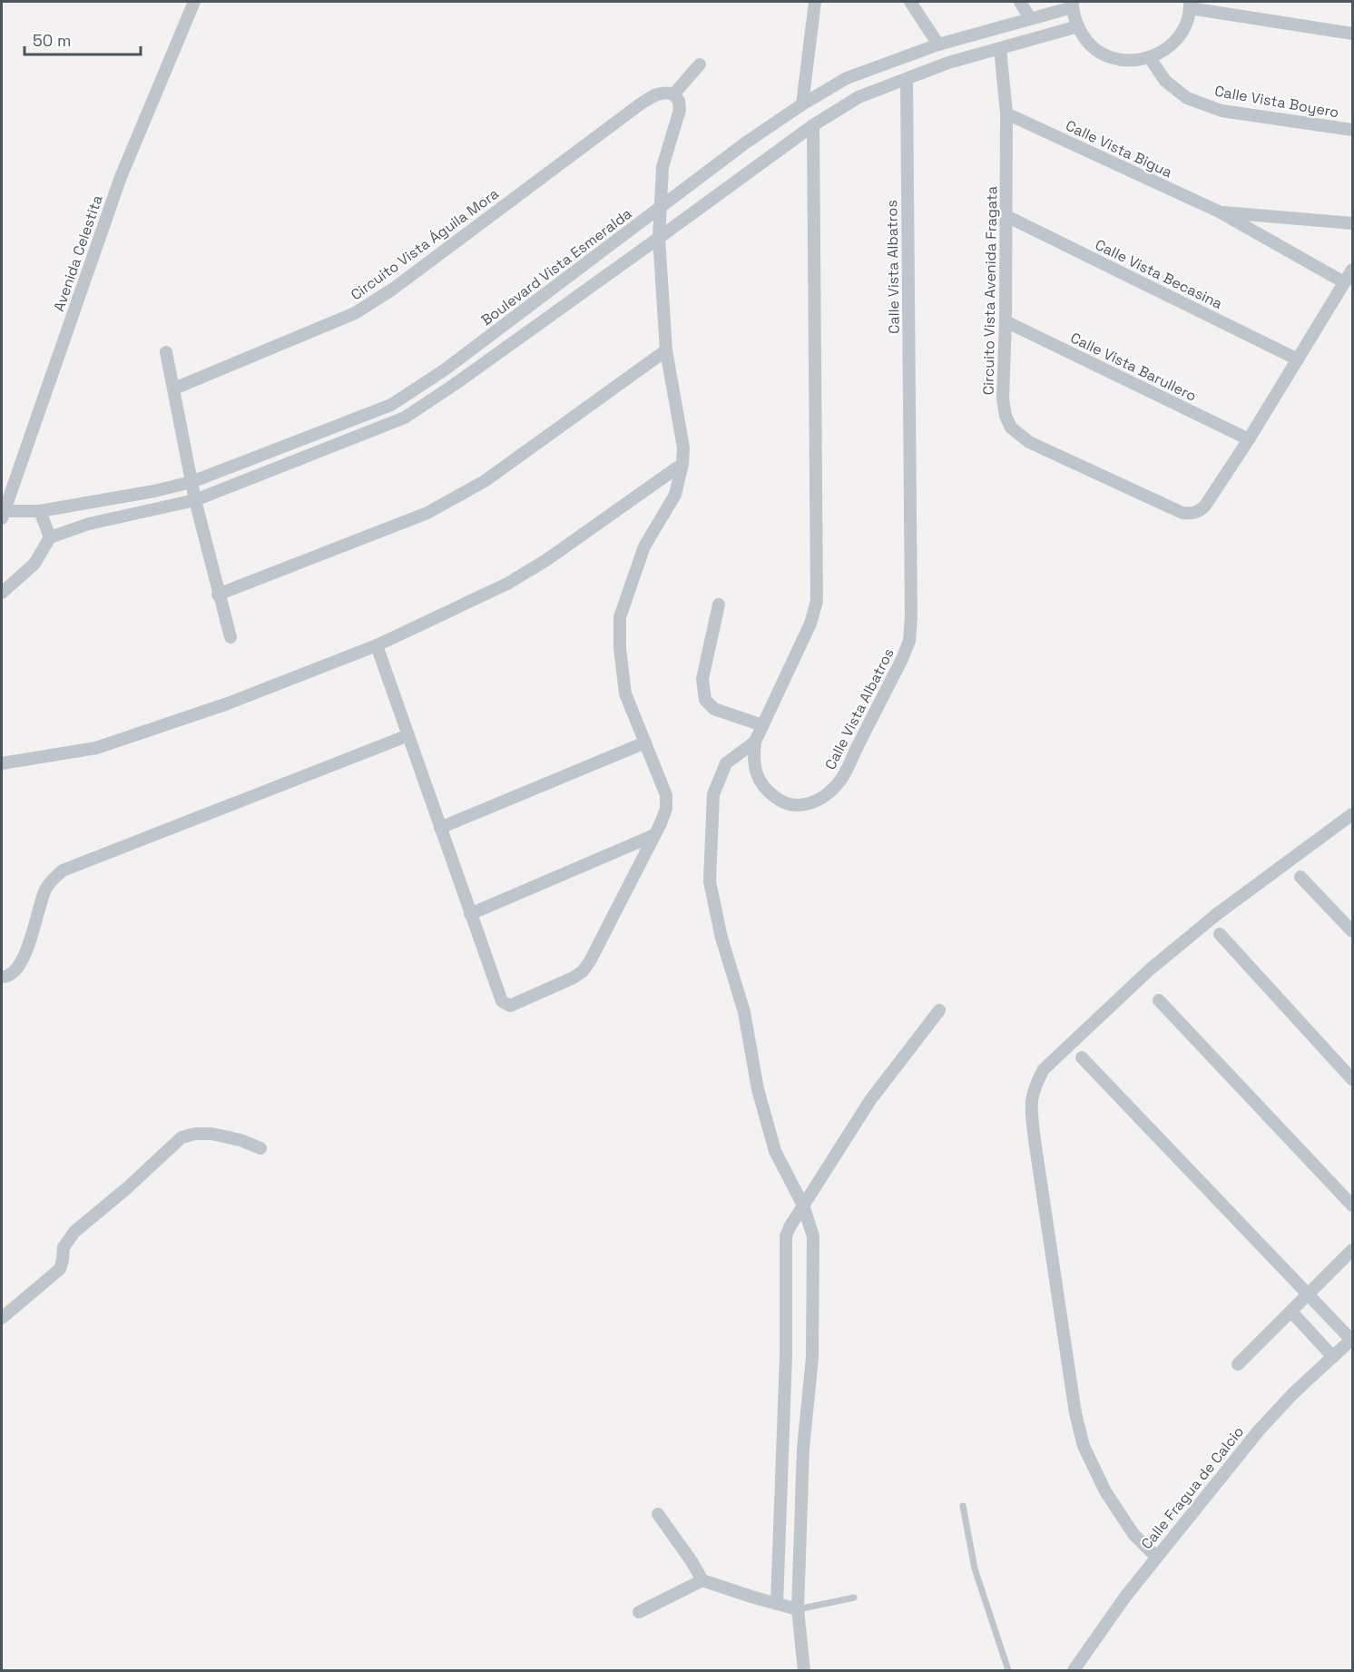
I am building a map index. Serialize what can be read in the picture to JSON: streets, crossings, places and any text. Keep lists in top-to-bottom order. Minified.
{"streets":{"street":["Calle Vista Boyero","Calle Vista Bigua","Circuito Vista Águila Mora","Avenida Celestita","Boulevard Vista Esmeralda","Calle Vista Albatros","Calle Vista Becasina","Circuito Vista Avenida Fragata","Calle Vista Barullero","Calle Fragua de Calcio"]},"crossings":[["Calle Vista Bigua","Circuito Vista Avenida Fragata"],["Avenida Celestita","Boulevard Vista Esmeralda"],["Calle Vista Becasina","Circuito Vista Avenida Fragata"],["Circuito Vista Avenida Fragata","Calle Vista Barullero"]],"scale_bar":"50 m"}
